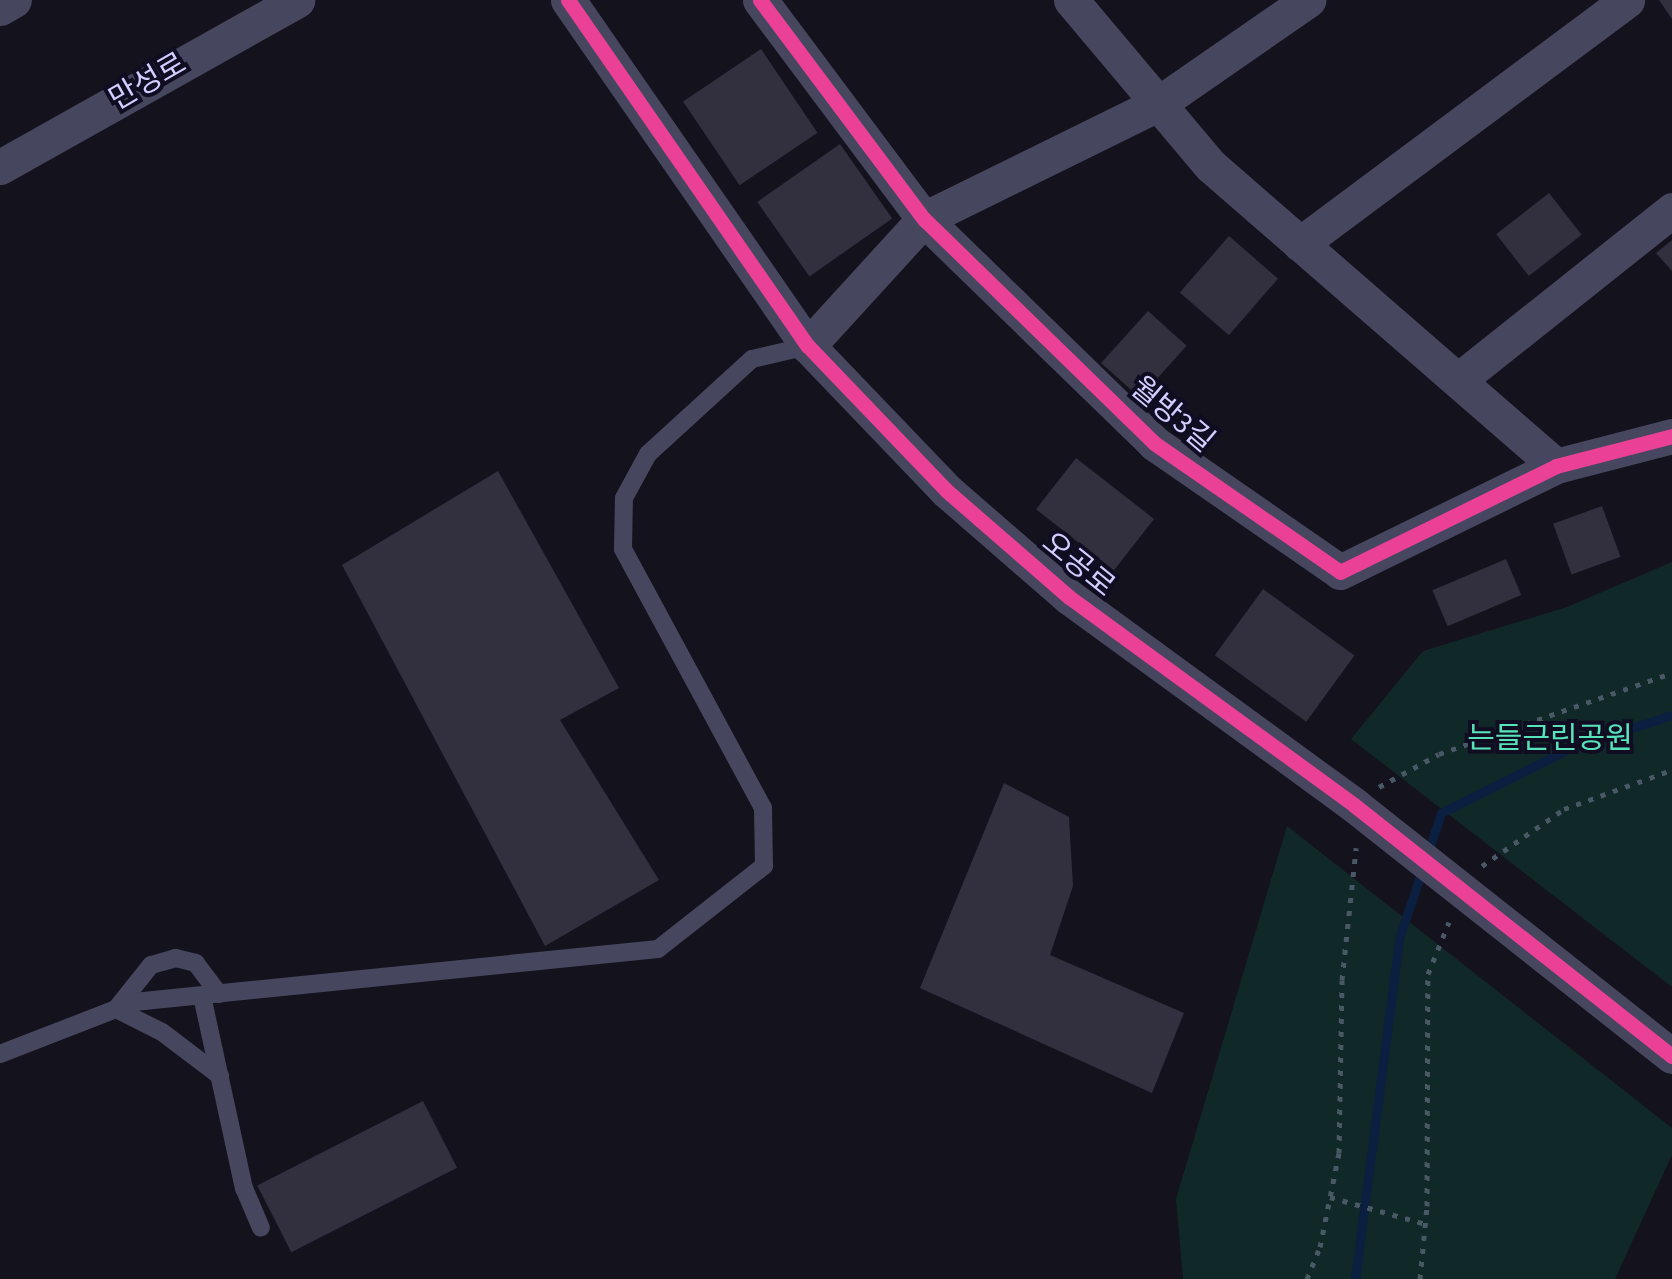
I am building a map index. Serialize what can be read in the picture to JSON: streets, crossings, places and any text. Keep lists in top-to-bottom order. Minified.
{"streets":{"street":["만성로","월방3길","오공로"]},"parks":["는들근린공원"]}
